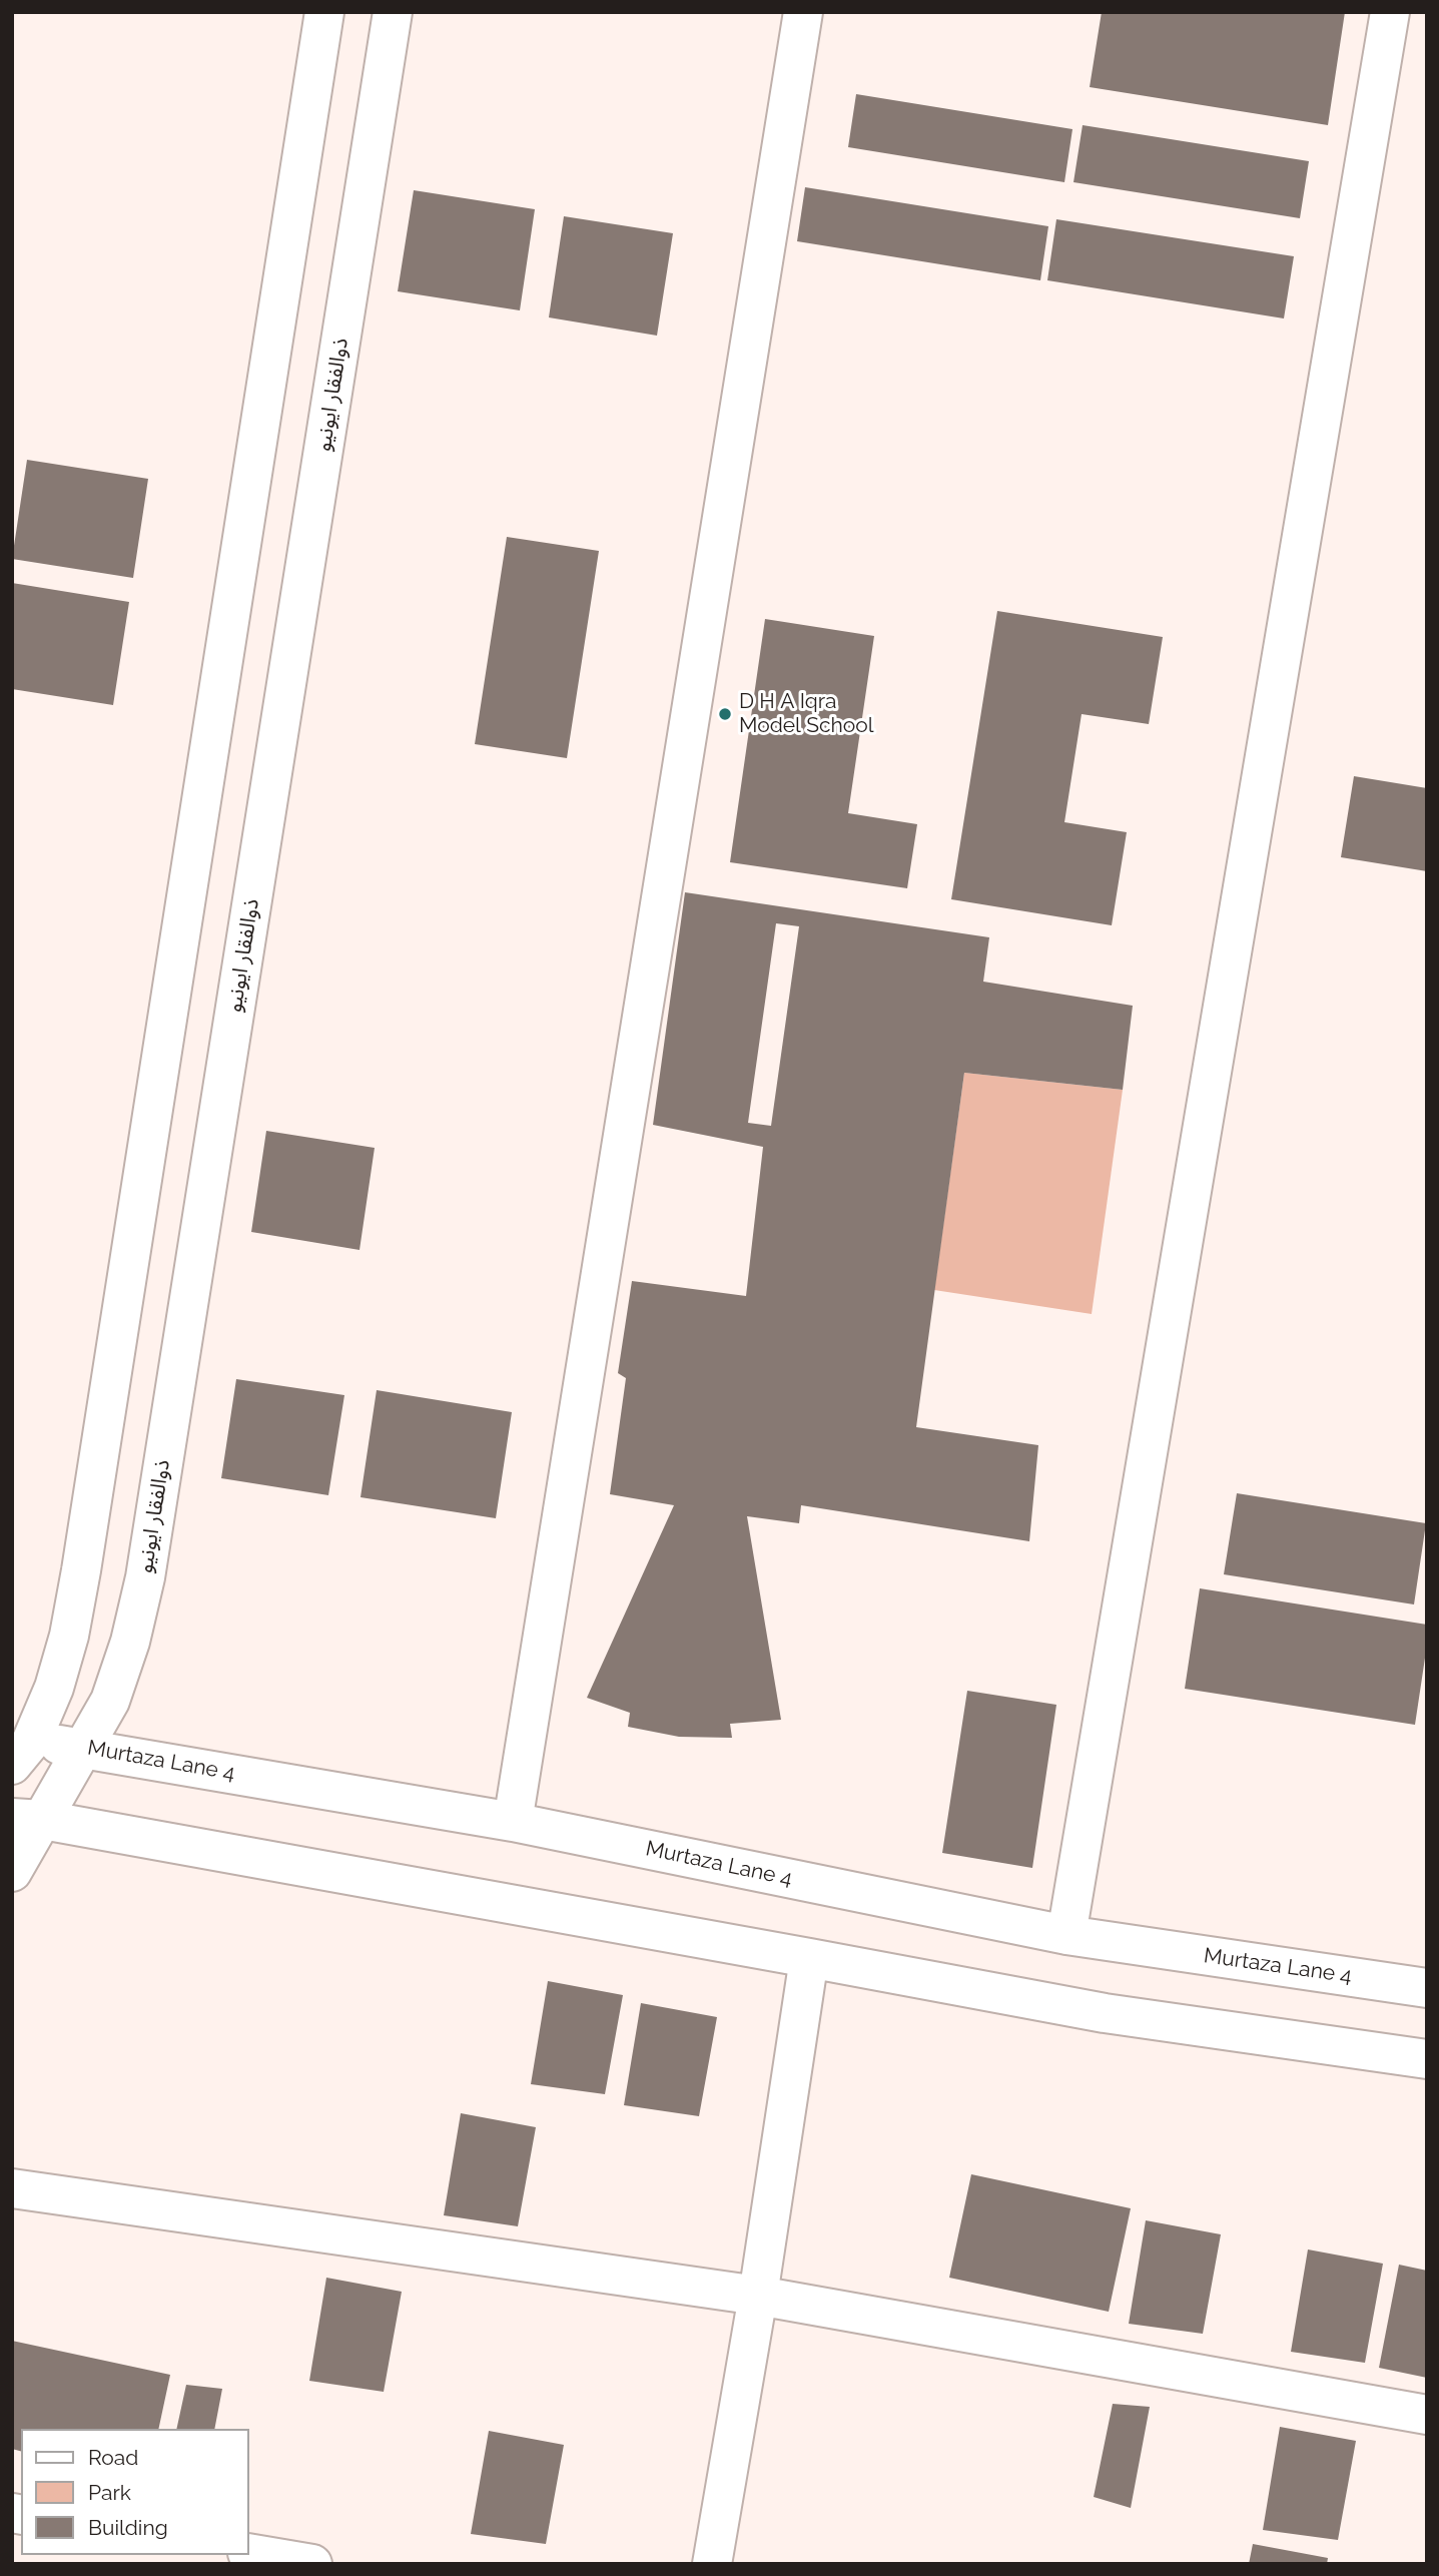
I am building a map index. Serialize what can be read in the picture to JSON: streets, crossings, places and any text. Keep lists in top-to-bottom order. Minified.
{"streets":{"street":["ذوالفقار ایونیو","Murtaza Lane 4"]},"crossings":[["ذوالفقار ایونیو","Murtaza Lane 4"]],"places":["D H A Iqra Model School"],"legend":["Road","Park","Building"]}
